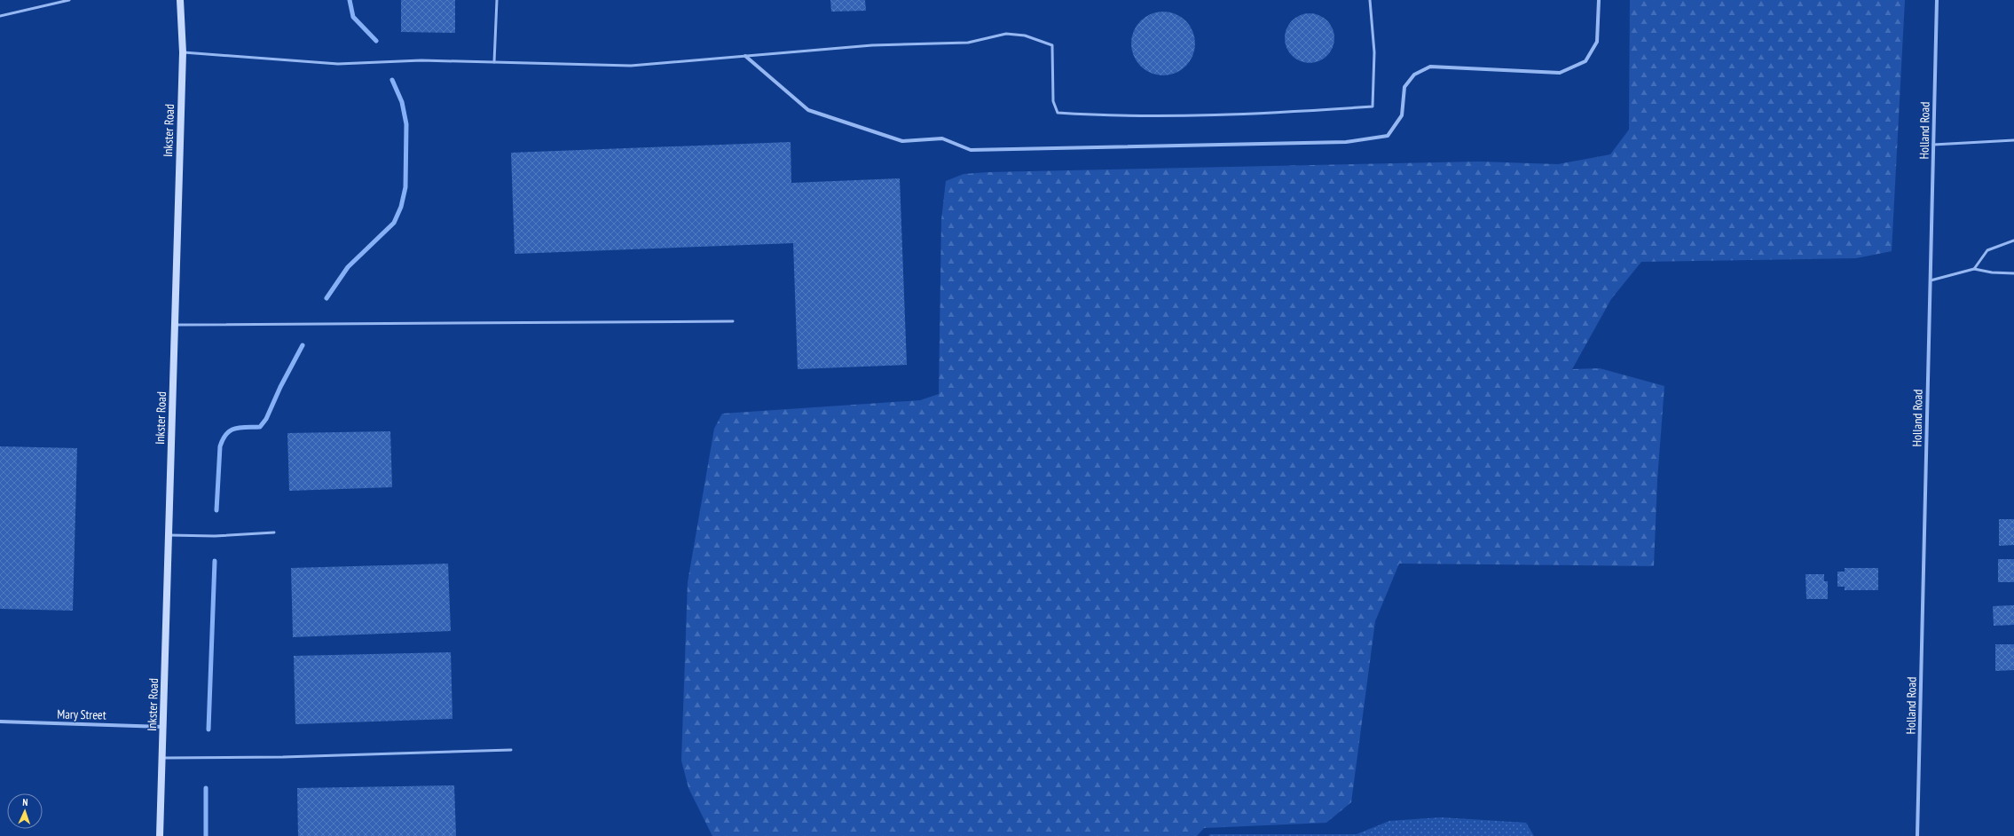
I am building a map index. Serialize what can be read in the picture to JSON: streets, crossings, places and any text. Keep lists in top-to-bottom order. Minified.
{"streets":{"street":["Inkster Road","Holland Road","Mary Street"]},"crossings":[["Inkster Road","Mary Street"]],"north":"top"}
